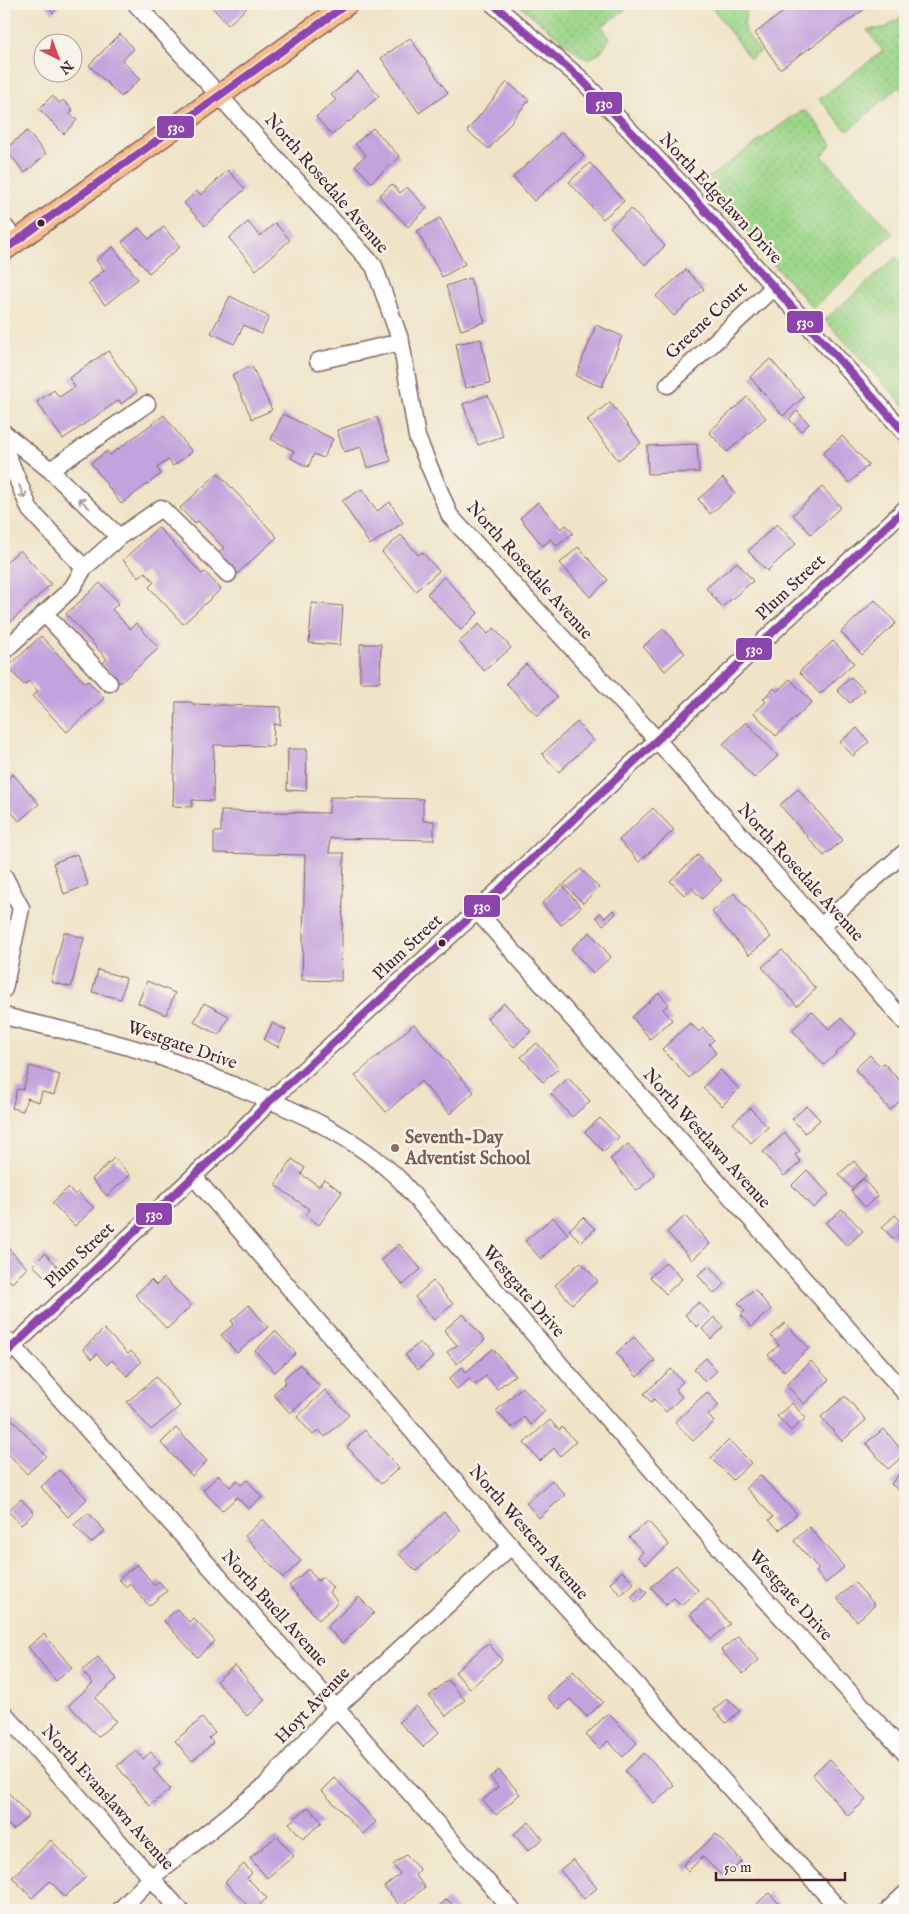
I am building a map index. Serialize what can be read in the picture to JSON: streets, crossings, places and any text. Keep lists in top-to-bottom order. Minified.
{"streets":{"street":["North Rosedale Avenue","North Edgelawn Drive","Greene Court","Plum Street","Westgate Drive","North Westlawn Avenue","North Western Avenue","North Buell Avenue","Hoyt Avenue","North Evanslawn Avenue"]},"crossings":[["North Rosedale Avenue","Plum Street"],["North Edgelawn Drive","Greene Court"],["Plum Street","Westgate Drive"],["Plum Street","North Westlawn Avenue"],["Plum Street","North Western Avenue"],["Plum Street","North Buell Avenue"],["North Western Avenue","Hoyt Avenue"],["North Buell Avenue","Hoyt Avenue"],["Hoyt Avenue","North Evanslawn Avenue"]],"places":["Seventh-Day Adventist School"],"lines":["transit line 530"],"scale_bar":"50 m","north":"bottom right"}
